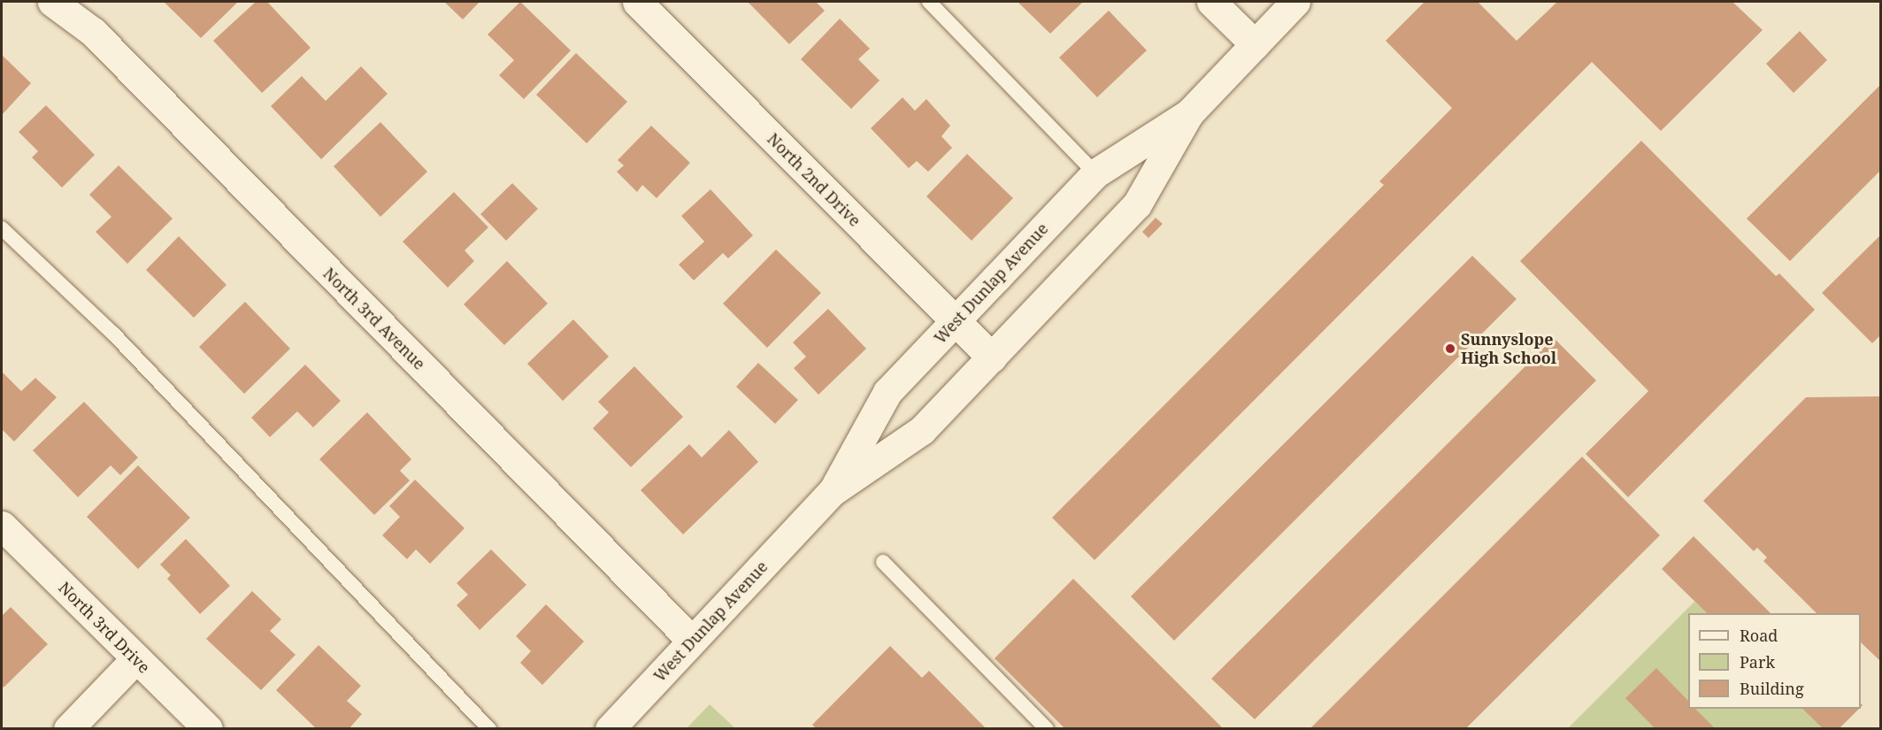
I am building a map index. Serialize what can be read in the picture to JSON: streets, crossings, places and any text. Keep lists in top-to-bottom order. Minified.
{"streets":{"street":["North 2nd Drive","West Dunlap Avenue","North 3rd Avenue","North 3rd Drive"]},"crossings":[["North 2nd Drive","West Dunlap Avenue"],["West Dunlap Avenue","North 3rd Avenue"]],"places":["Sunnyslope High School"],"legend":["Road","Park","Building"]}
